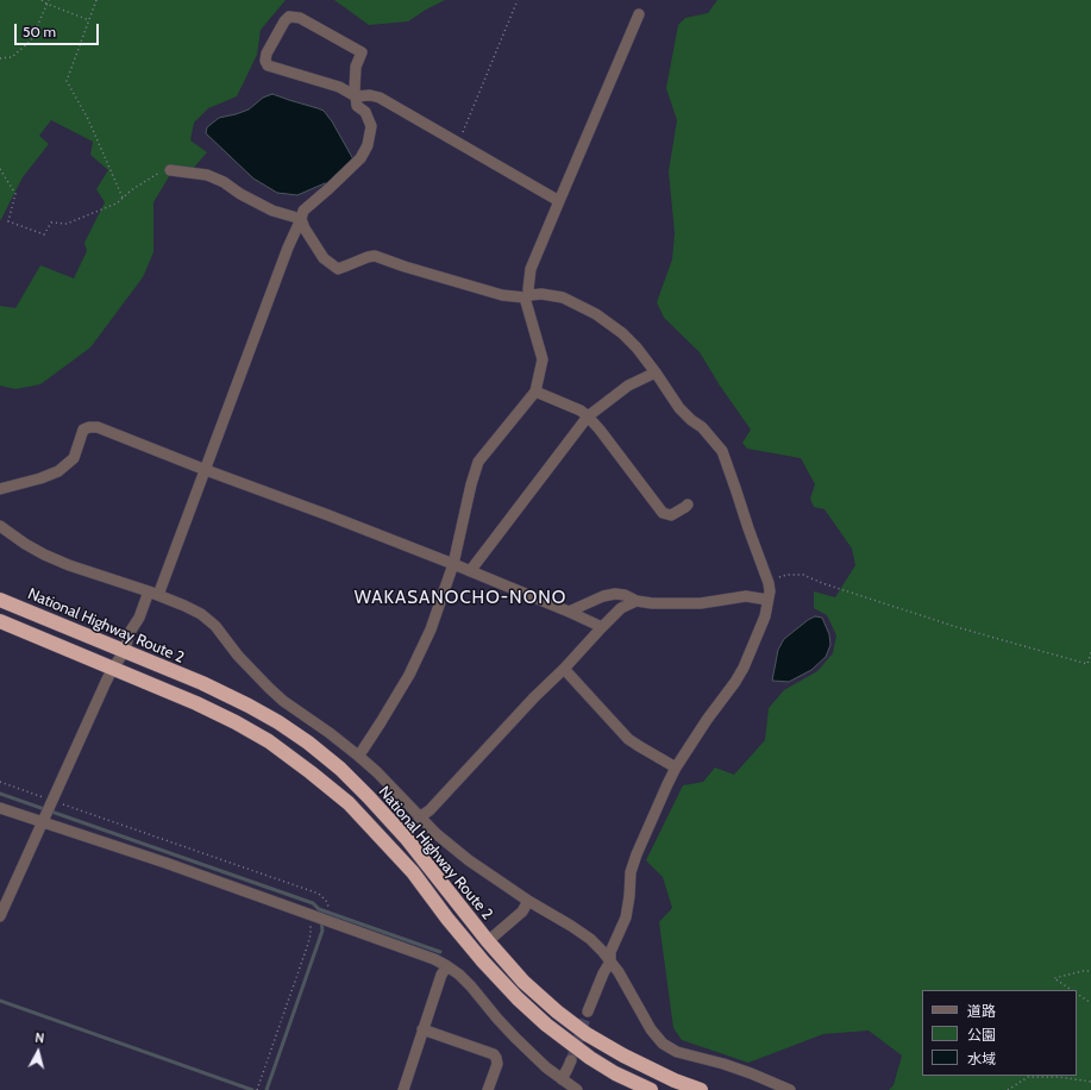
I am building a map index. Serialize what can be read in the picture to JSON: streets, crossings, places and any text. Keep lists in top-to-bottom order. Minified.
{"streets":{"highway":["National Highway Route 2"]},"districts":["WAKASANOCHO-NONO"],"legend":["道路","公園","水域"],"scale_bar":"50 m","north":"top"}
